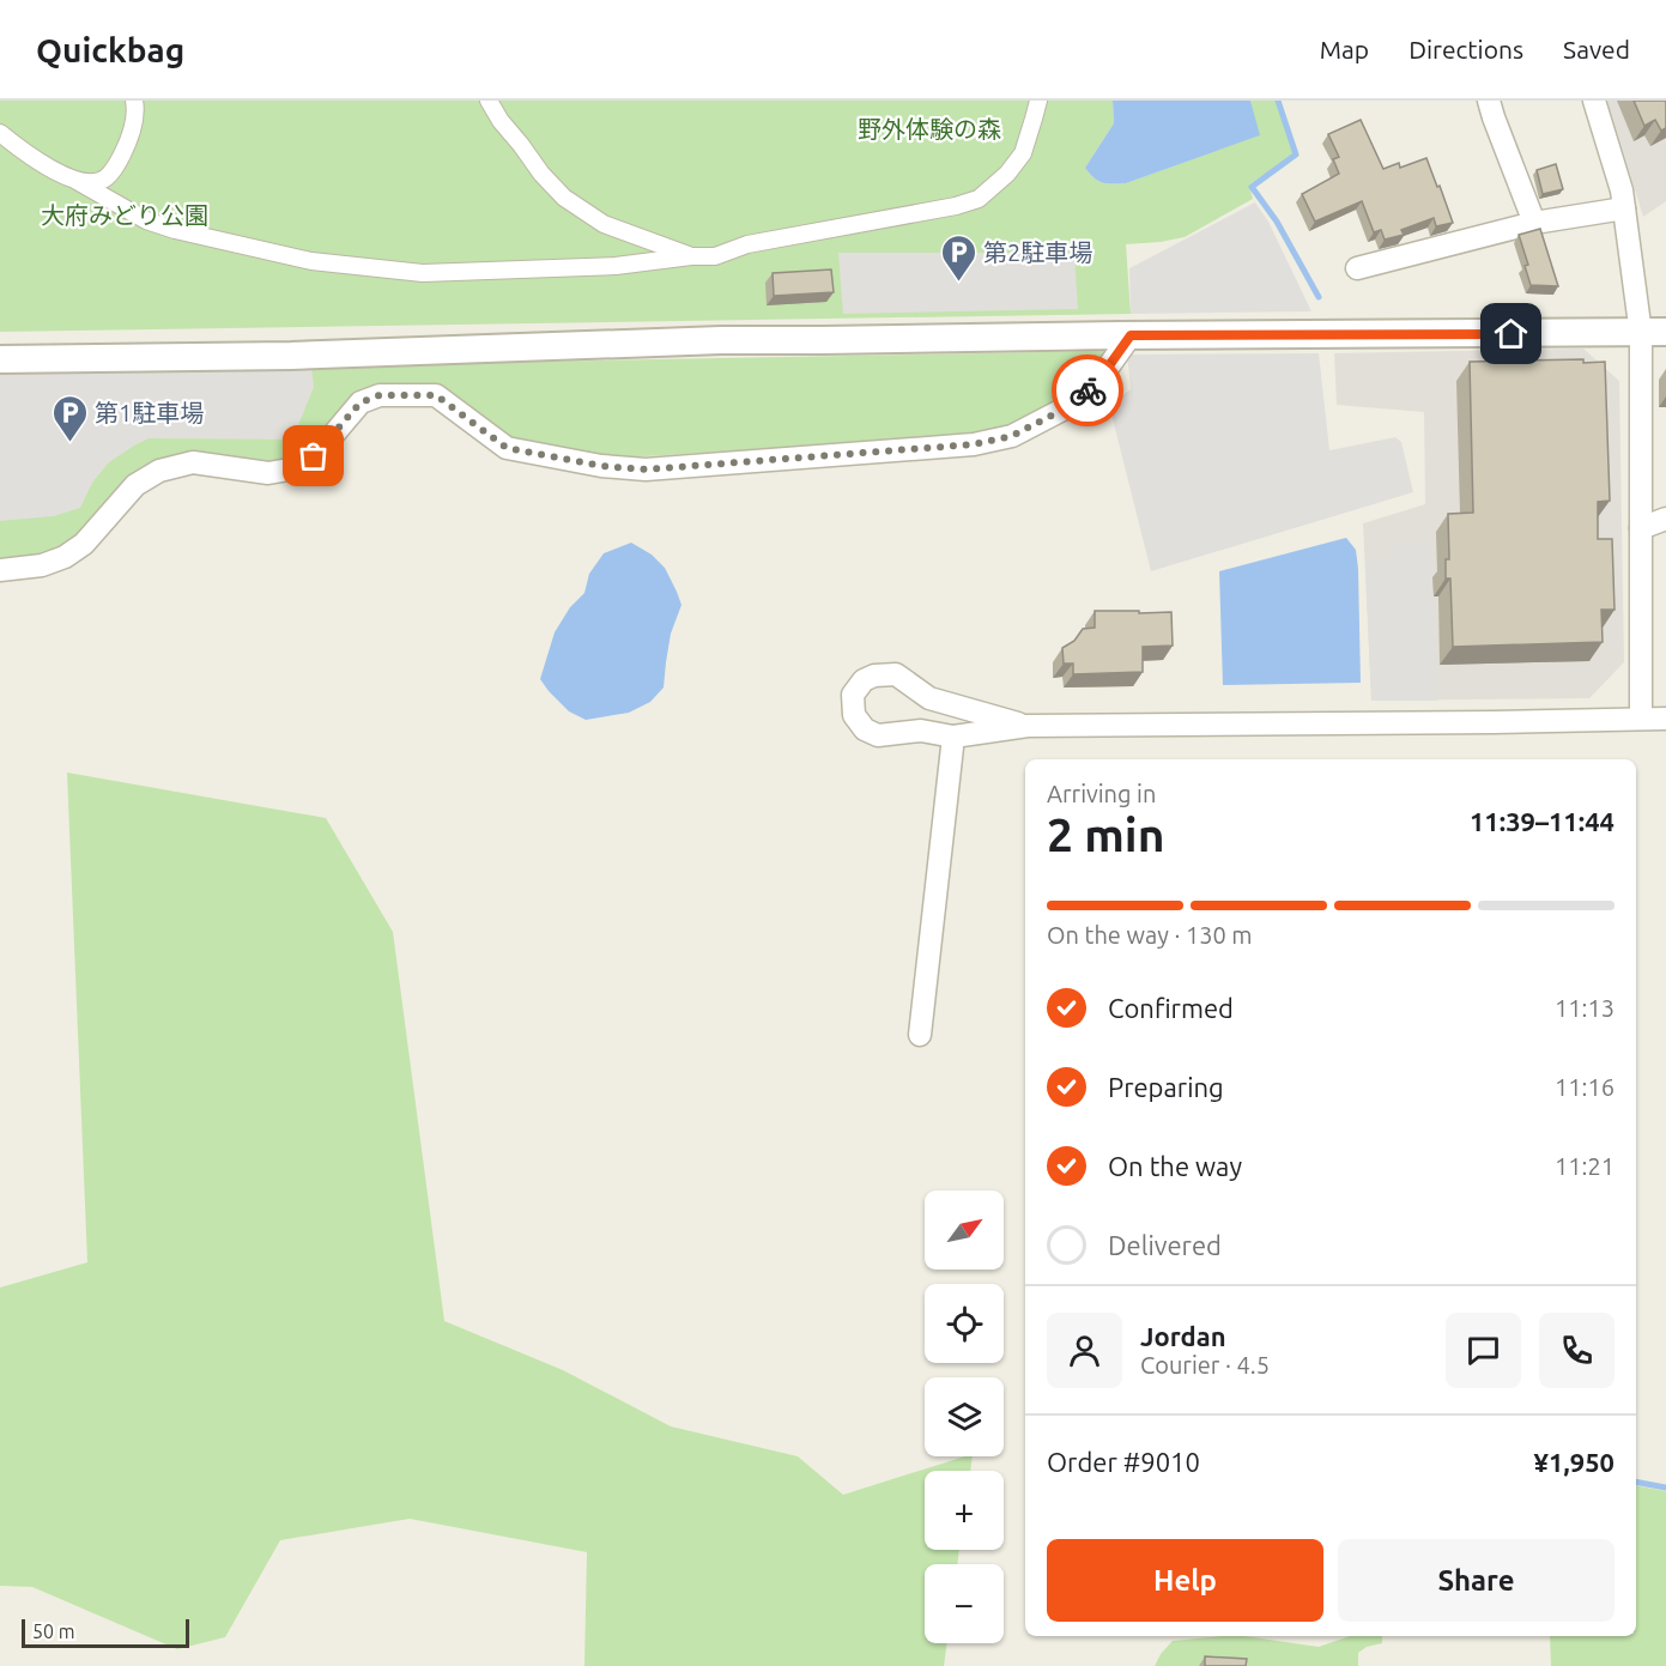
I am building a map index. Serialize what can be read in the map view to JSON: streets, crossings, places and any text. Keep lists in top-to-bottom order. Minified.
{"parks":["野外体験の森","大府みどり公園"],"places":{"parking":["第2駐車場","第1駐車場"]},"scale_bar":"50 m","north":"top right","page":{"header":"Quickbag","nav":["Map","Directions","Saved"],"heading":["2 min","Arriving in","11:39–11:44"],"panel":["Jordan","Courier · 4.5","Order #9010","¥1,950"],"bar":"On the way · 130 m","list":[["Confirmed","11:13"],["Preparing","11:16"],["On the way","11:21"],"Delivered"],"map_buttons":["+","−"],"buttons":["Help","Share"],"scale":"50 m"}}
